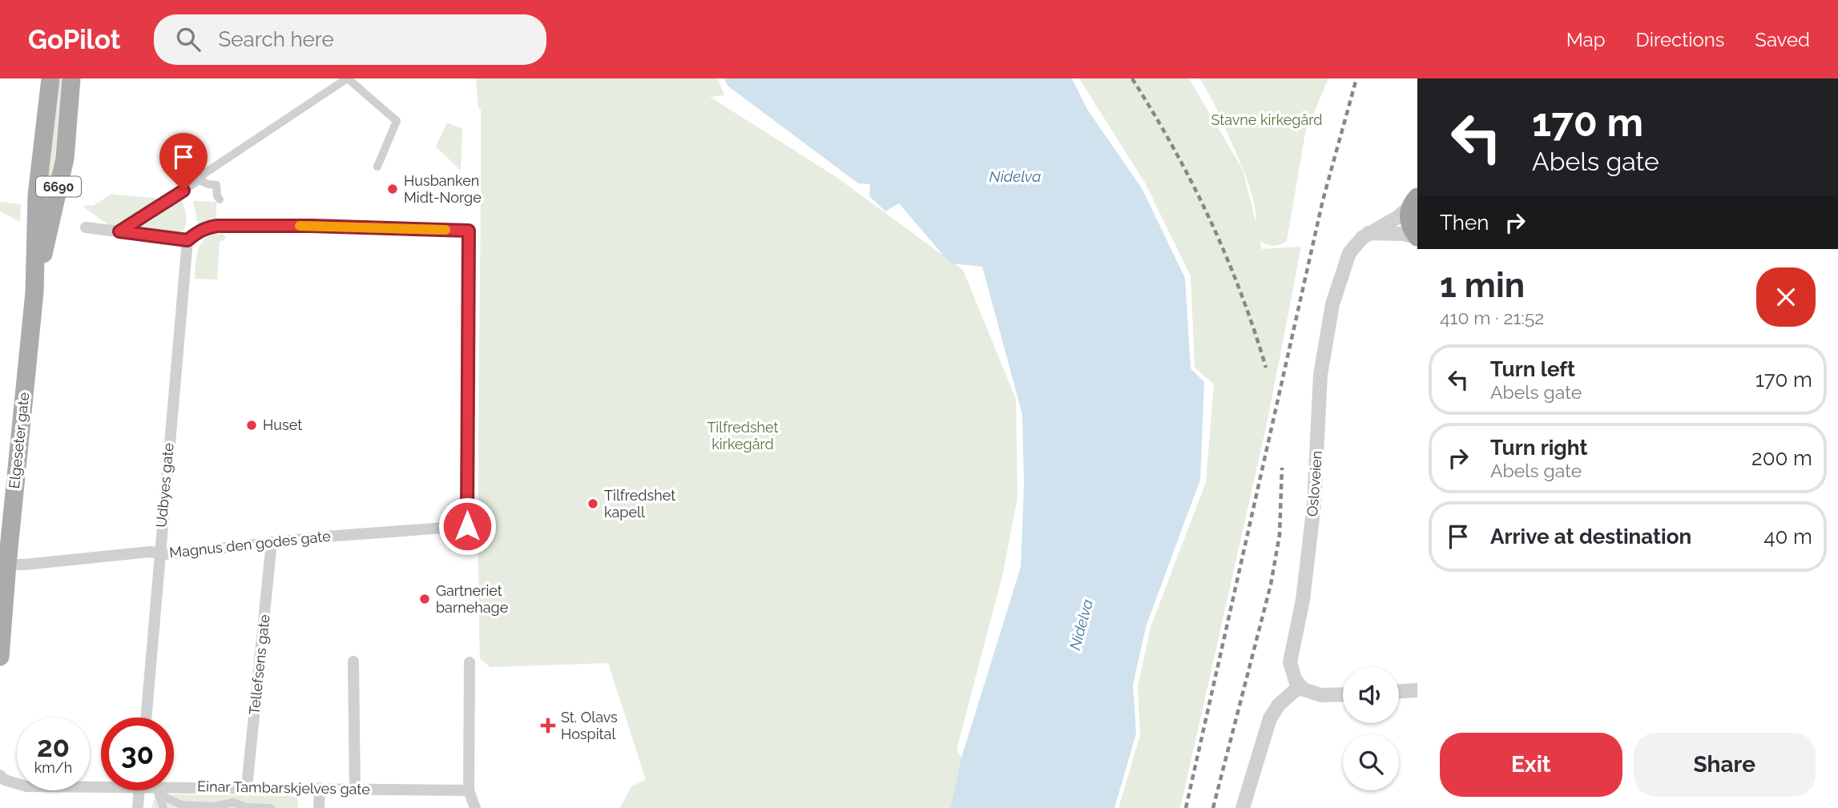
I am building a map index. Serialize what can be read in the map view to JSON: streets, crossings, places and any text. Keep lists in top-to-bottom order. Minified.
{"streets":{"main road":["6690","Elgeseter gate"],"street":["Osloveien","Udbyes gate","Magnus den godes gate","Tellefsens gate","Einar Tambarskjelves gate"]},"crossings":[["Elgeseter gate","Magnus den godes gate"],["Udbyes gate","Magnus den godes gate"],["Magnus den godes gate","Tellefsens gate"],["Tellefsens gate","Einar Tambarskjelves gate"]],"water":["Nidelva"],"parks":["Stavne kirkegård","Tilfredshet kirkegård"],"places":{"other":["Husbanken Midt-Norge","Huset","Tilfredshet kapell","Gartneriet barnehage"],"health":["St. Olavs Hospital"]},"page":{"header":"GoPilot","search":"Search here","nav":["Map","Directions","Saved"],"turn":["170 m","Abels gate"],"then":"Then","heading":["1 min","410 m · 21:52"],"list":[{"name":"Turn left","note":"Abels gate","value":"170 m"},{"name":"Turn right","note":"Abels gate","value":"200 m"},{"name":"Arrive at destination","value":"40 m"}],"speed":"20 km/h","limit":"30","buttons":["Exit","Share"]}}
